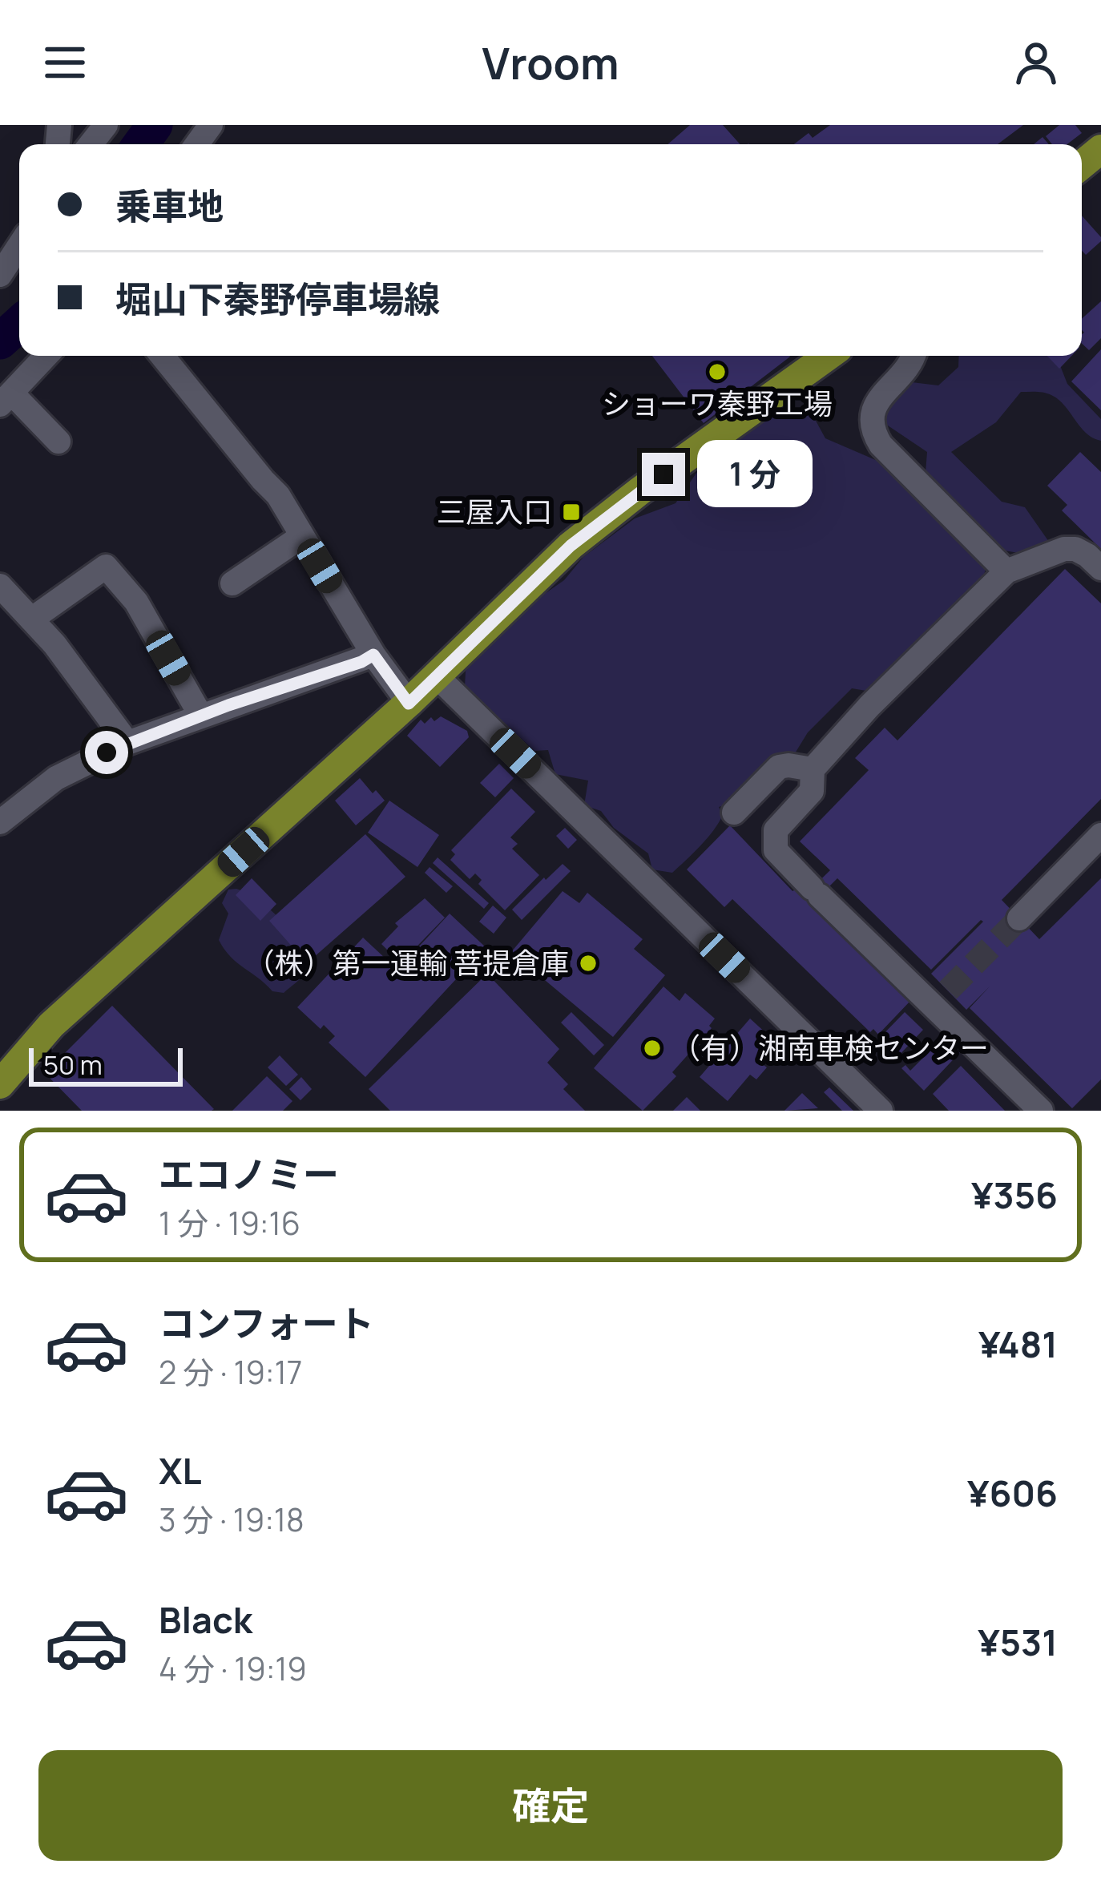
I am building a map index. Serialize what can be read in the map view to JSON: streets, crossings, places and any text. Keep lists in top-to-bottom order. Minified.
{"places":{"other":["ショーワ秦野工場","（株）第一運輸 菩提倉庫","（有）湘南車検センター"],"transit":["三屋入口"]},"scale_bar":"50 m","page":{"header":"Vroom","banner":["乗車地","堀山下秦野停車場線"],"bubble":"1 分","scale":"50 m","list":[{"name":"エコノミー","note":"1 分 · 19:16","value":"¥356"},{"name":"コンフォート","note":"2 分 · 19:17","value":"¥481"},{"name":"XL","note":"3 分 · 19:18","value":"¥606"},{"name":"Black","note":"4 分 · 19:19","value":"¥531"}],"buttons":"確定"}}
